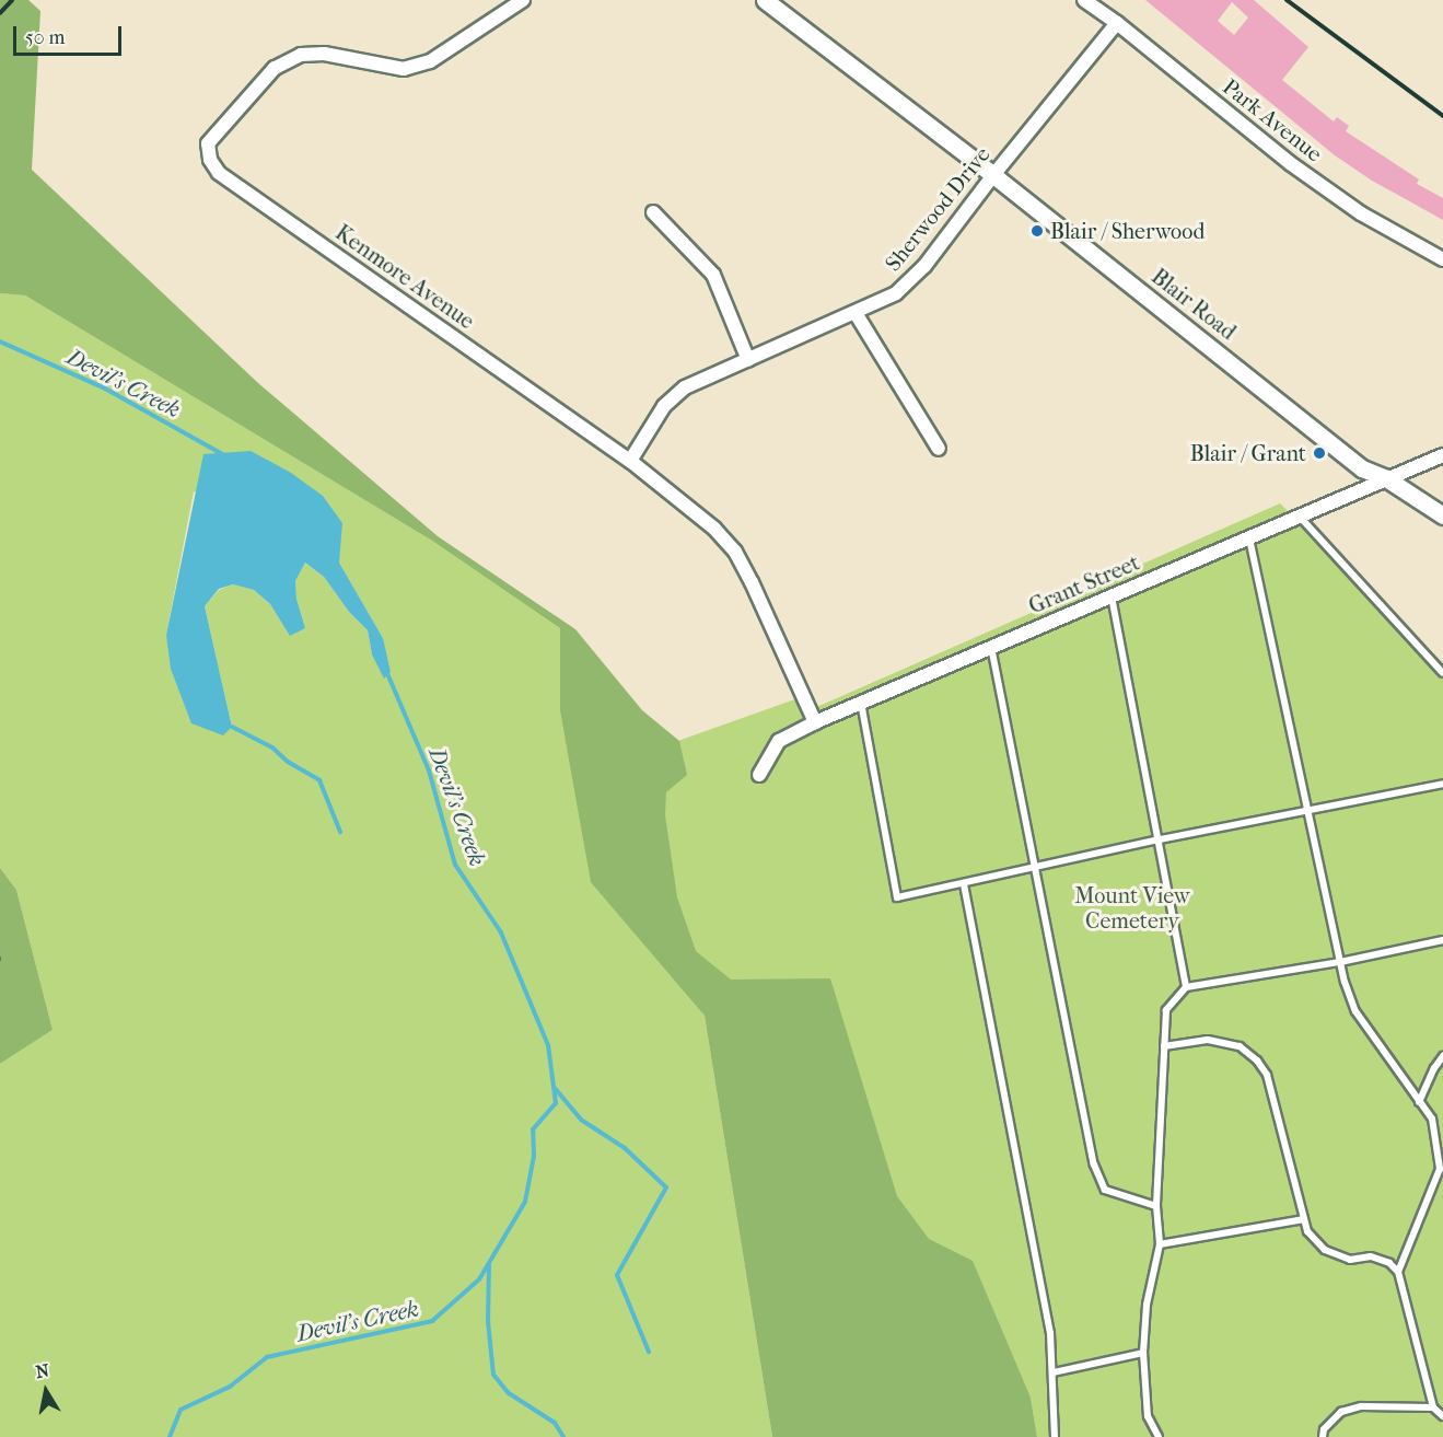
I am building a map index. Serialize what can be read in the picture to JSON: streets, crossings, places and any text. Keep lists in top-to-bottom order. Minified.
{"streets":{"street":["Park Avenue","Sherwood Drive","Kenmore Avenue","Blair Road","Grant Street"]},"crossings":[["Park Avenue","Sherwood Drive"],["Sherwood Drive","Kenmore Avenue"],["Sherwood Drive","Blair Road"],["Kenmore Avenue","Grant Street"],["Blair Road","Grant Street"]],"water":["Devil's Creek"],"parks":["Mount View Cemetery"],"places":["Blair / Sherwood","Blair / Grant"],"scale_bar":"50 m","north":"top"}
